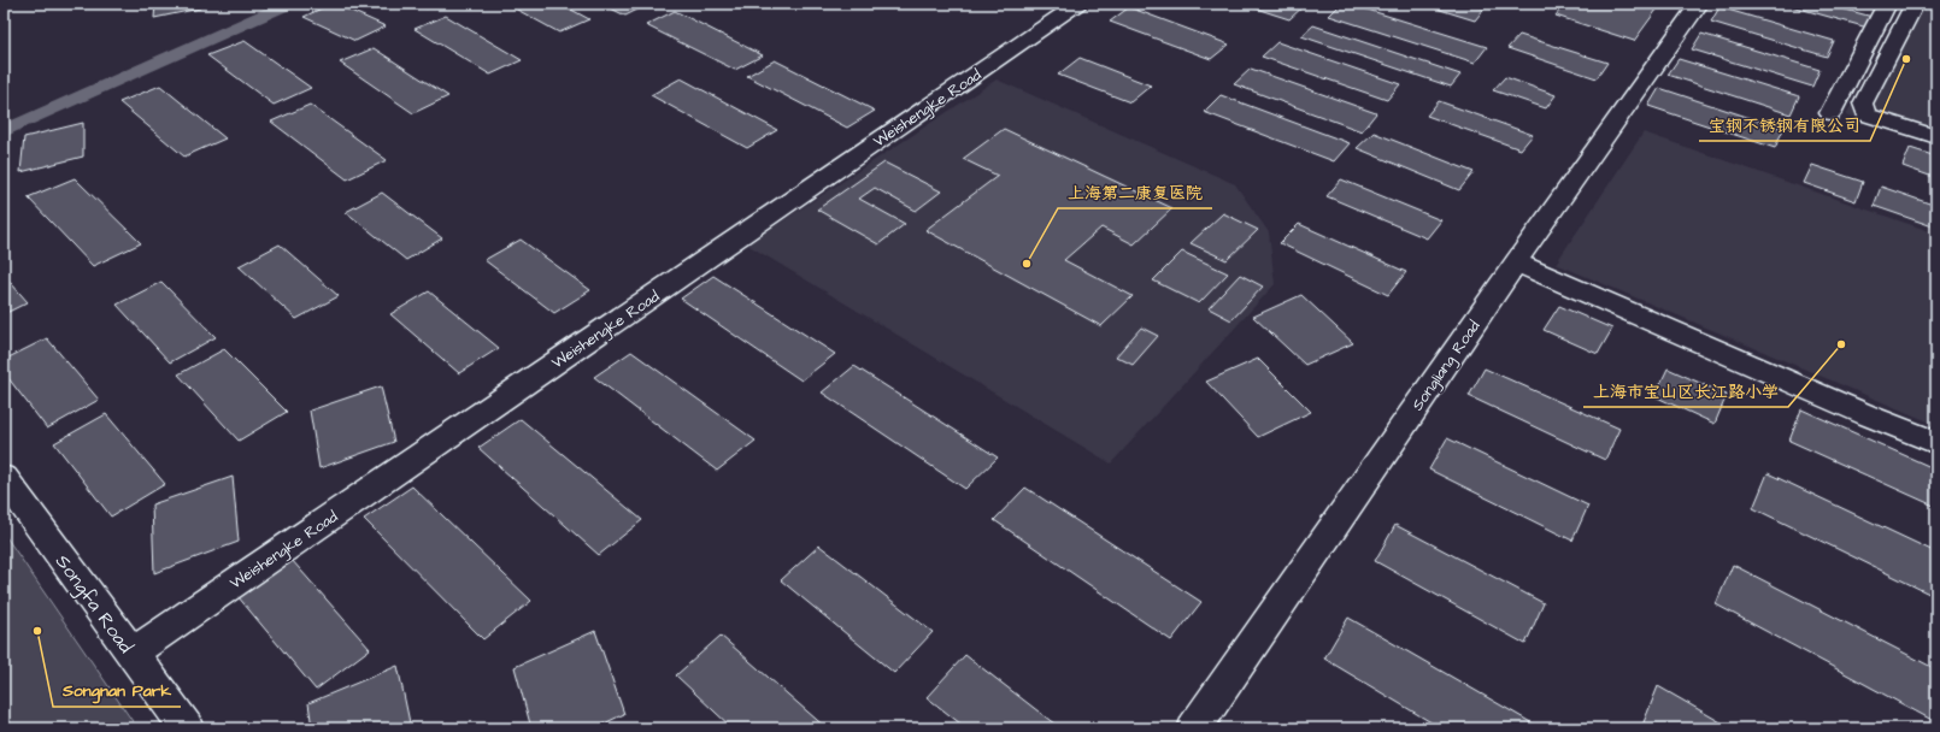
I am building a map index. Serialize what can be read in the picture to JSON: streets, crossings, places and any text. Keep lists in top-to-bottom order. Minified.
{"streets":{"street":["Weishengke Road","Songliang Road","Songfa Road"]},"crossings":[["Weishengke Road","Songfa Road"]],"places":["宝钢不锈钢有限公司","上海第二康复医院","上海市宝山区长江路小学","Songnan Park"]}
